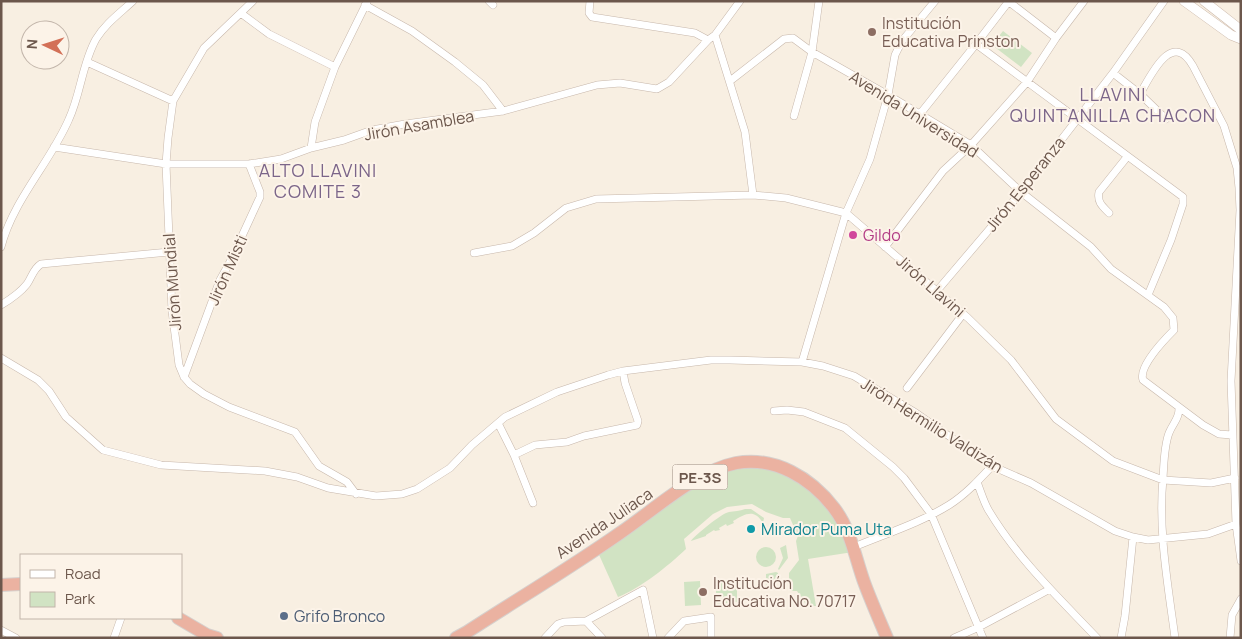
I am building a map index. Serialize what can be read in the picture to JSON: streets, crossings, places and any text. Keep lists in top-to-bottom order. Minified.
{"streets":{"highway":["PE-3S","Avenida Juliaca"],"street":["Avenida Universidad","Jirón Asamblea","Jirón Esperanza","Jirón Misti","Jirón Mundial","Jirón Llavini","Jirón Hermilio Valdizán"]},"crossings":[["Avenida Universidad","Jirón Esperanza"],["Jirón Asamblea","Jirón Misti"],["Jirón Asamblea","Jirón Mundial"],["Jirón Esperanza","Jirón Llavini"],["Jirón Misti","Jirón Mundial"]],"districts":["LLAVINI QUINTANILLA CHACON","ALTO LLAVINI COMITE 3"],"places":["Institución Educativa Prinston","Gildo","Mirador Puma Uta","Institución Educativa No. 70717","Grifo Bronco"],"legend":["Road","Park"],"north":"left"}
